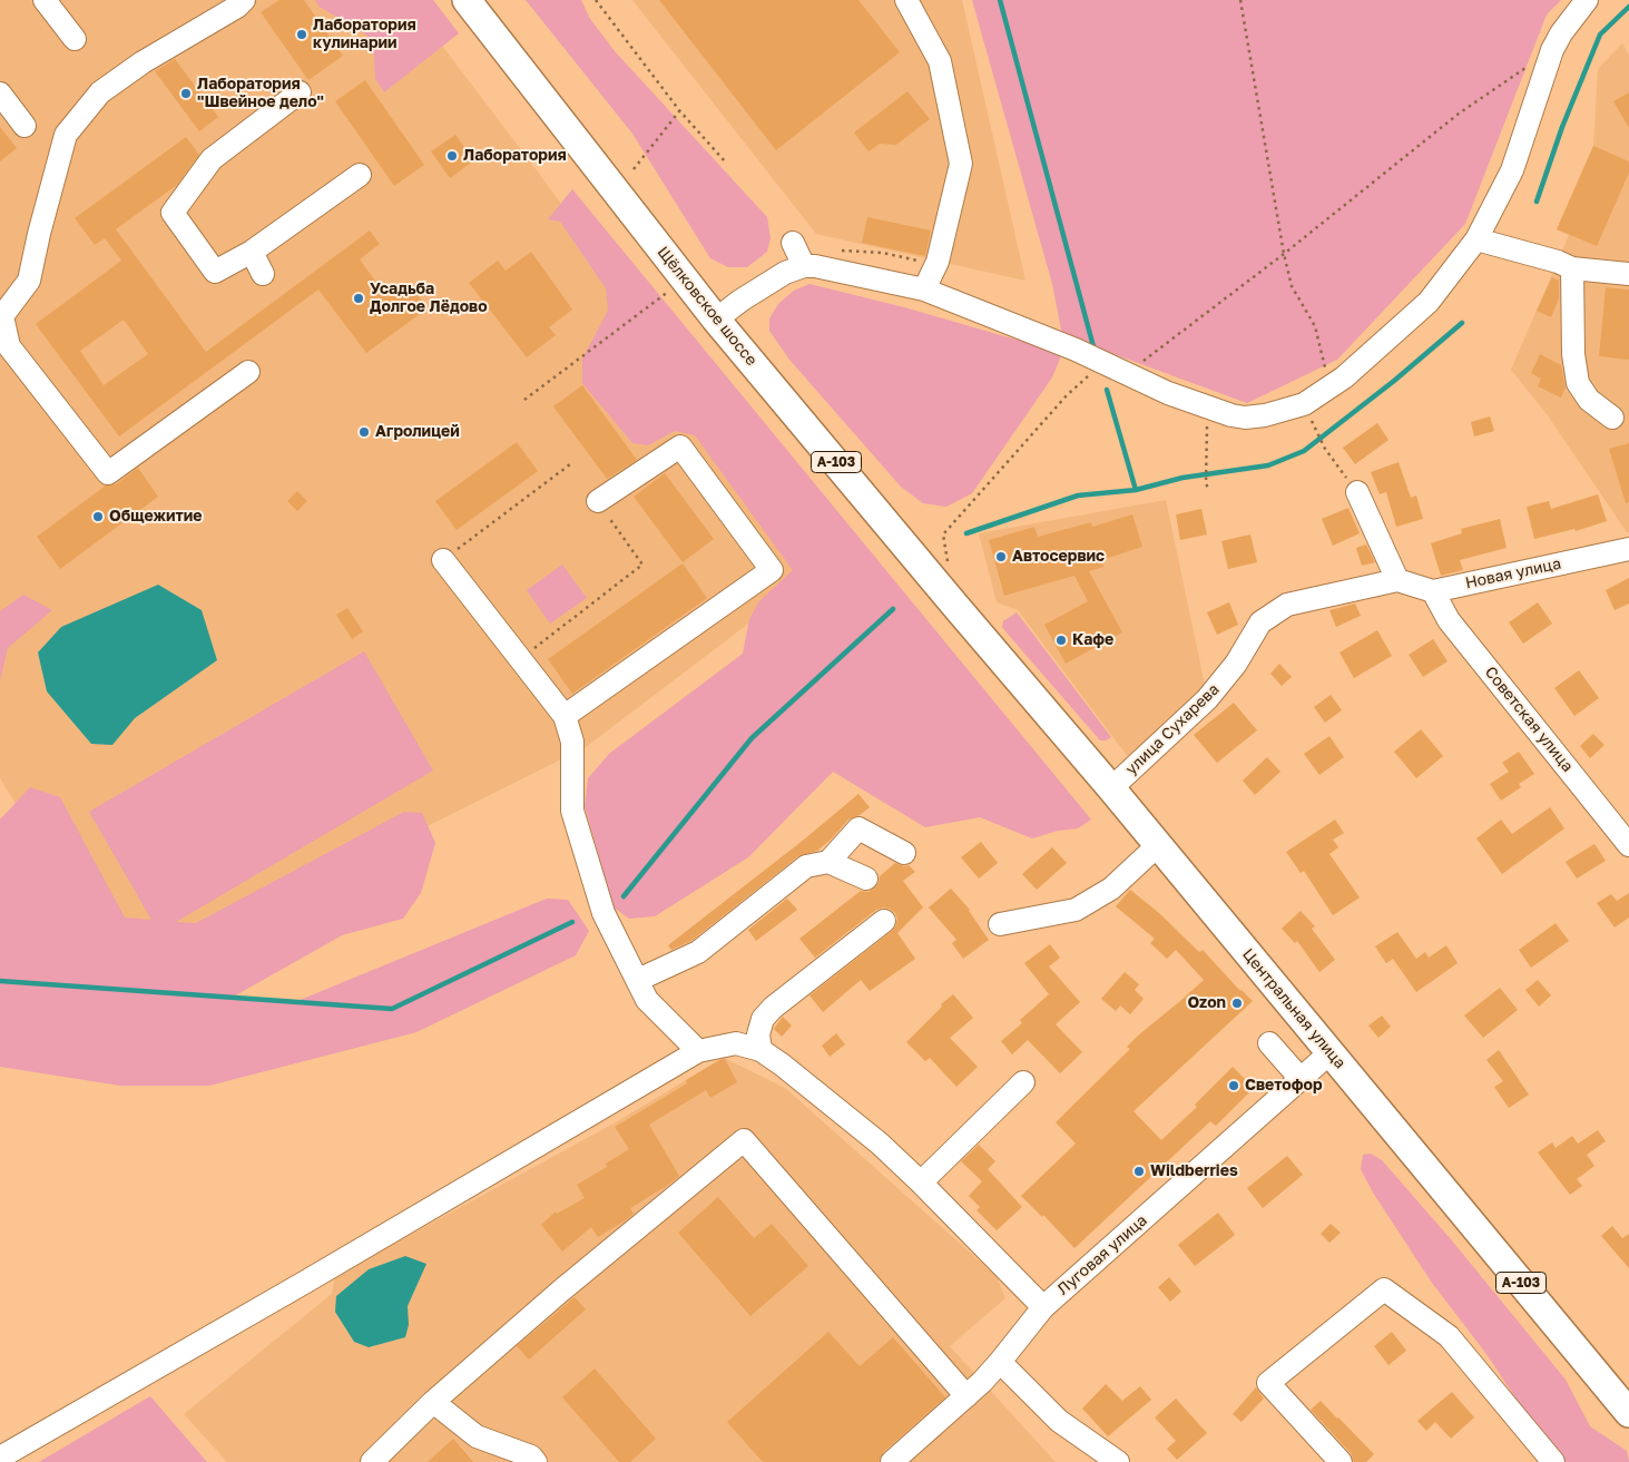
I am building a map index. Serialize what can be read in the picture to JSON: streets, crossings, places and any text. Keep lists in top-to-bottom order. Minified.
{"streets":{"main road":["Щёлковское шоссе","А-103","Центральная улица"],"street":["Новая улица","Советская улица","улица Сухарева","Луговая улица"]},"crossings":[["Щёлковское шоссе","Центральная улица"],["Новая улица","Советская улица"],["улица Сухарева","Центральная улица"],["Центральная улица","Луговая улица"]],"places":["Лаборатория кулинарии","Лаборатория \"Швейное дело\"","Лаборатория","Усадьба Долгое Лёдово","Агролицей","Общежитие","Автосервис","Кафе","Ozon","Светофор","Wildberries"]}
